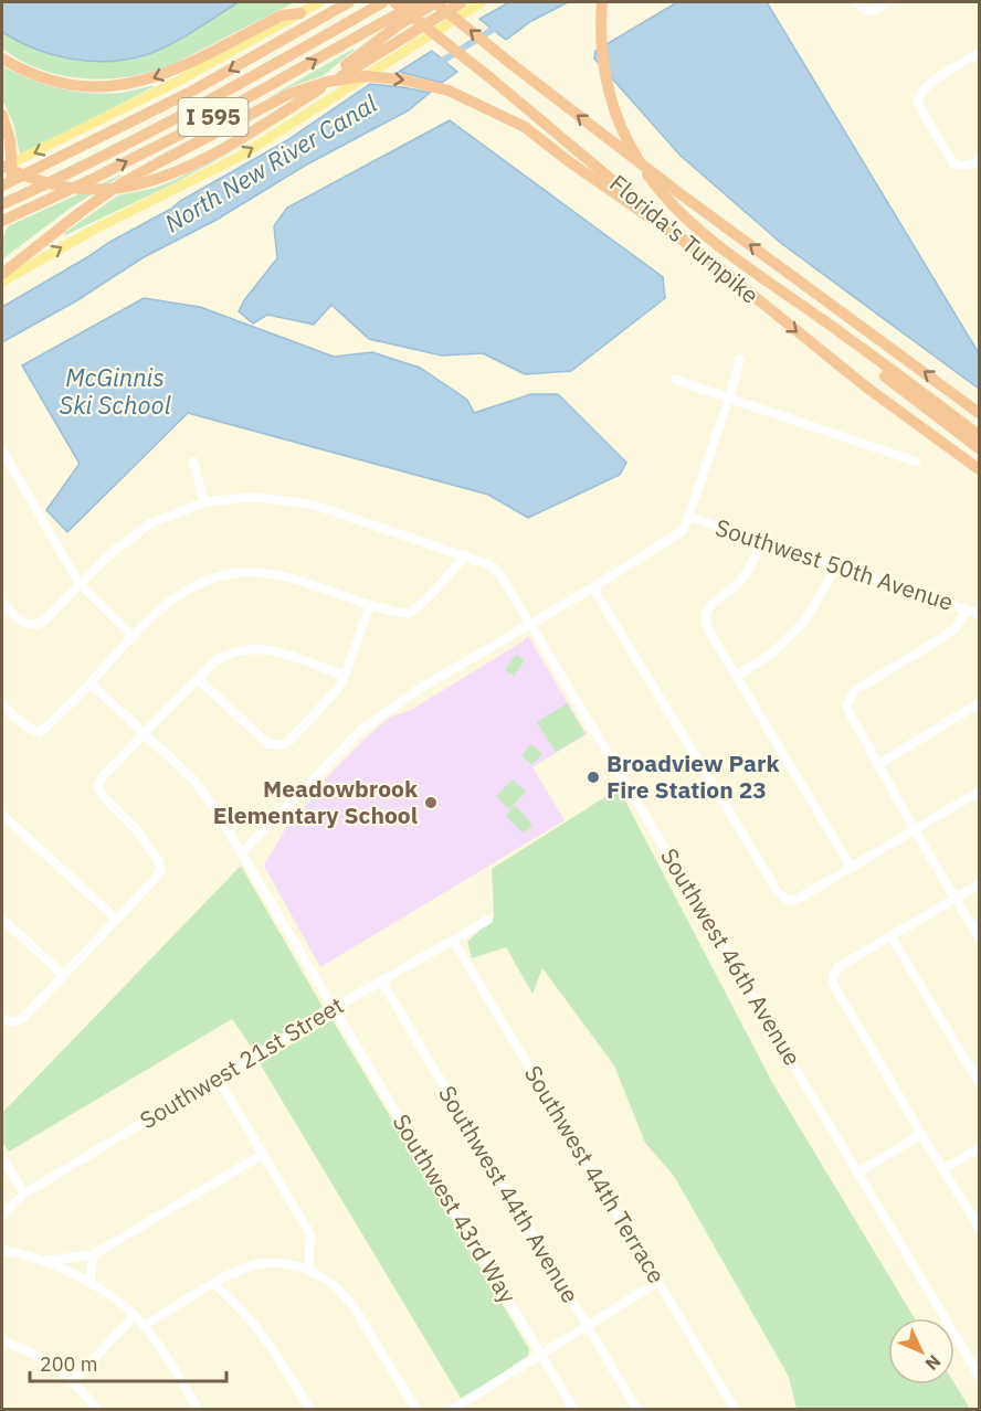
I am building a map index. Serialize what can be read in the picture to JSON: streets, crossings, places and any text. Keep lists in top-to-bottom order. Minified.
{"streets":{"highway":["I 595","Florida's Turnpike"],"street":["Southwest 50th Avenue","Southwest 46th Avenue","Southwest 21st Street","Southwest 44th Terrace","Southwest 44th Avenue","Southwest 43rd Way"]},"crossings":[["Southwest 21st Street","Southwest 44th Terrace"],["Southwest 21st Street","Southwest 44th Avenue"],["Southwest 21st Street","Southwest 43rd Way"]],"water":["North New River Canal","McGinnis Ski School"],"places":["Broadview Park Fire Station 23","Meadowbrook Elementary School"],"scale_bar":"200 m","north":"bottom right"}
